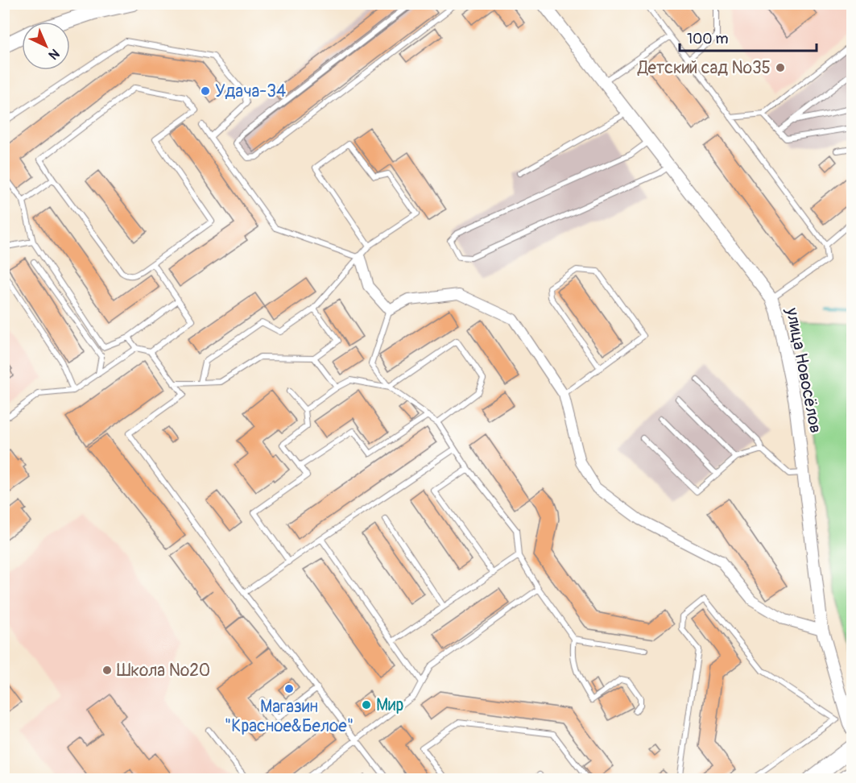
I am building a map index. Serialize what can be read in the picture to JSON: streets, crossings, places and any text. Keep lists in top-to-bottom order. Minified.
{"streets":{"street":["улица Новосёлов"]},"places":["Детский сад №35","Удача-34","Школа №20","Магазин \"Красное&Белое\"","Мир"],"scale_bar":"100 m","north":"bottom right"}
